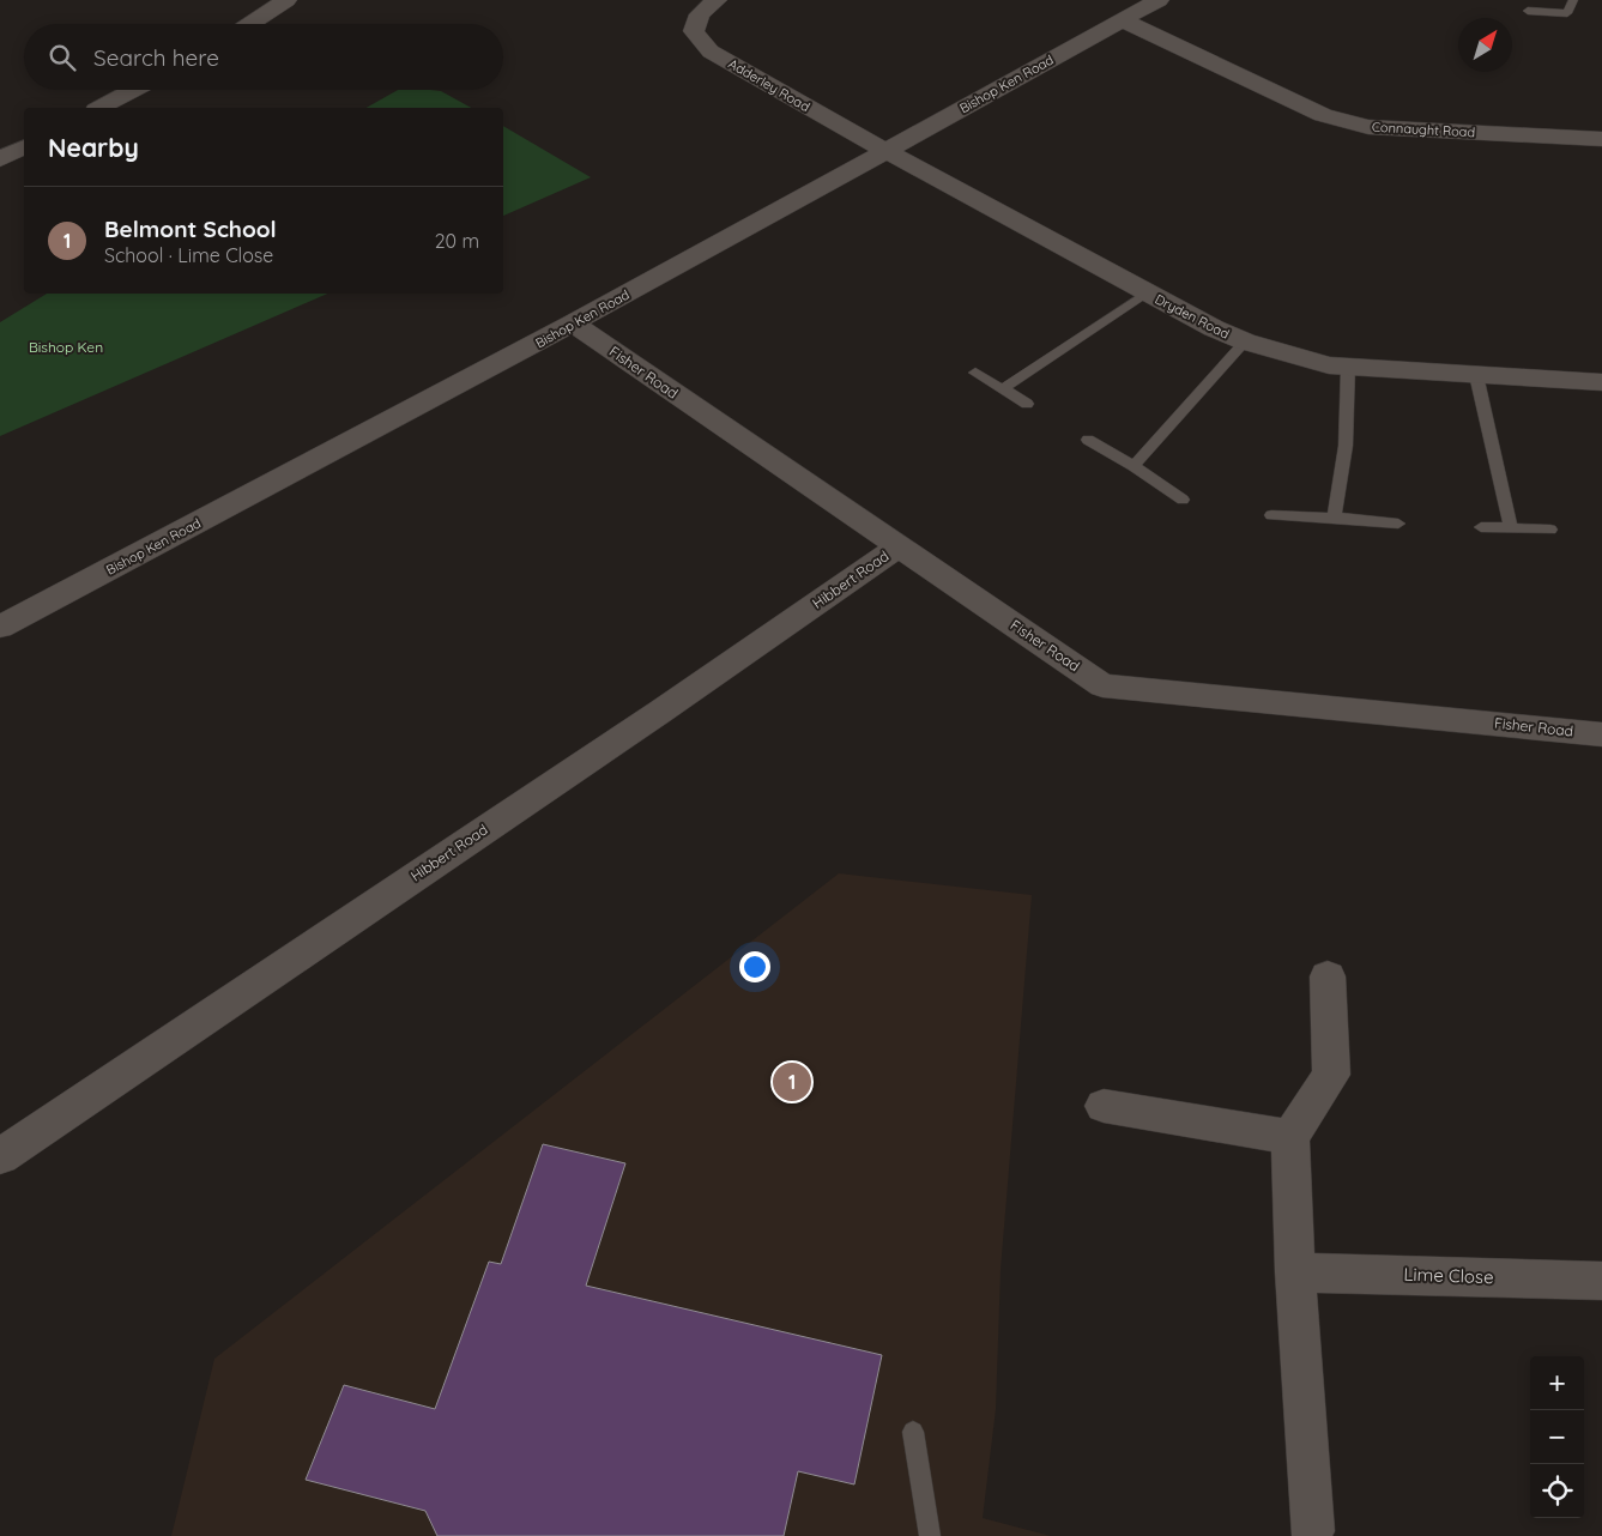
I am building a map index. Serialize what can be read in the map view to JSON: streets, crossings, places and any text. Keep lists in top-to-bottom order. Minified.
{"streets":{"street":["Bishop Ken Road","Adderley Road","Connaught Road","Dryden Road","Fisher Road","Hibbert Road","Lime Close"]},"crossings":[["Bishop Ken Road","Adderley Road"],["Bishop Ken Road","Connaught Road"],["Bishop Ken Road","Dryden Road"],["Bishop Ken Road","Fisher Road"],["Adderley Road","Dryden Road"],["Fisher Road","Hibbert Road"]],"parks":["Bishop Ken"],"north":"top right","page":{"search":"Search here","heading":"Nearby","list":[{"mark":"1","name":"Belmont School","note":"School · Lime Close","value":"20 m"}],"pins":"1","map_buttons":["+","−"]}}
